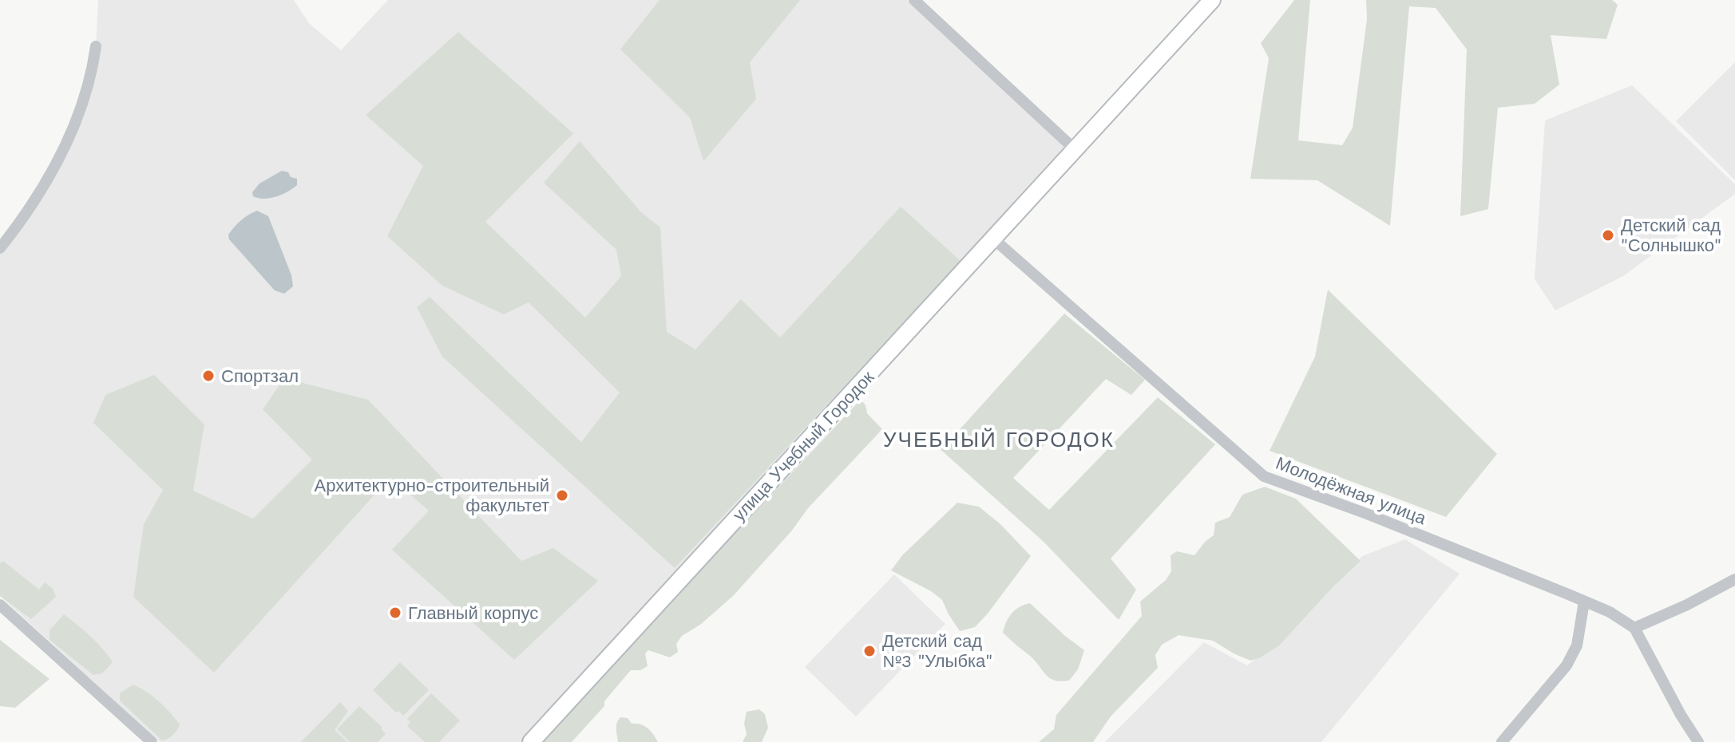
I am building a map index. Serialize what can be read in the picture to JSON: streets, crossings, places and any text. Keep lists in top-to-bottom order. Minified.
{"streets":{"street":["улица Учебный Городок","Молодёжная улица"]},"crossings":[["улица Учебный Городок","Молодёжная улица"]],"districts":["УЧЕБНЫЙ ГОРОДОК"],"places":["Детский сад \"Солнышко\"","Спортзал","Архитектурно-строительный факультет","Главный корпус","Детский сад №3 \"Улыбка\""]}
